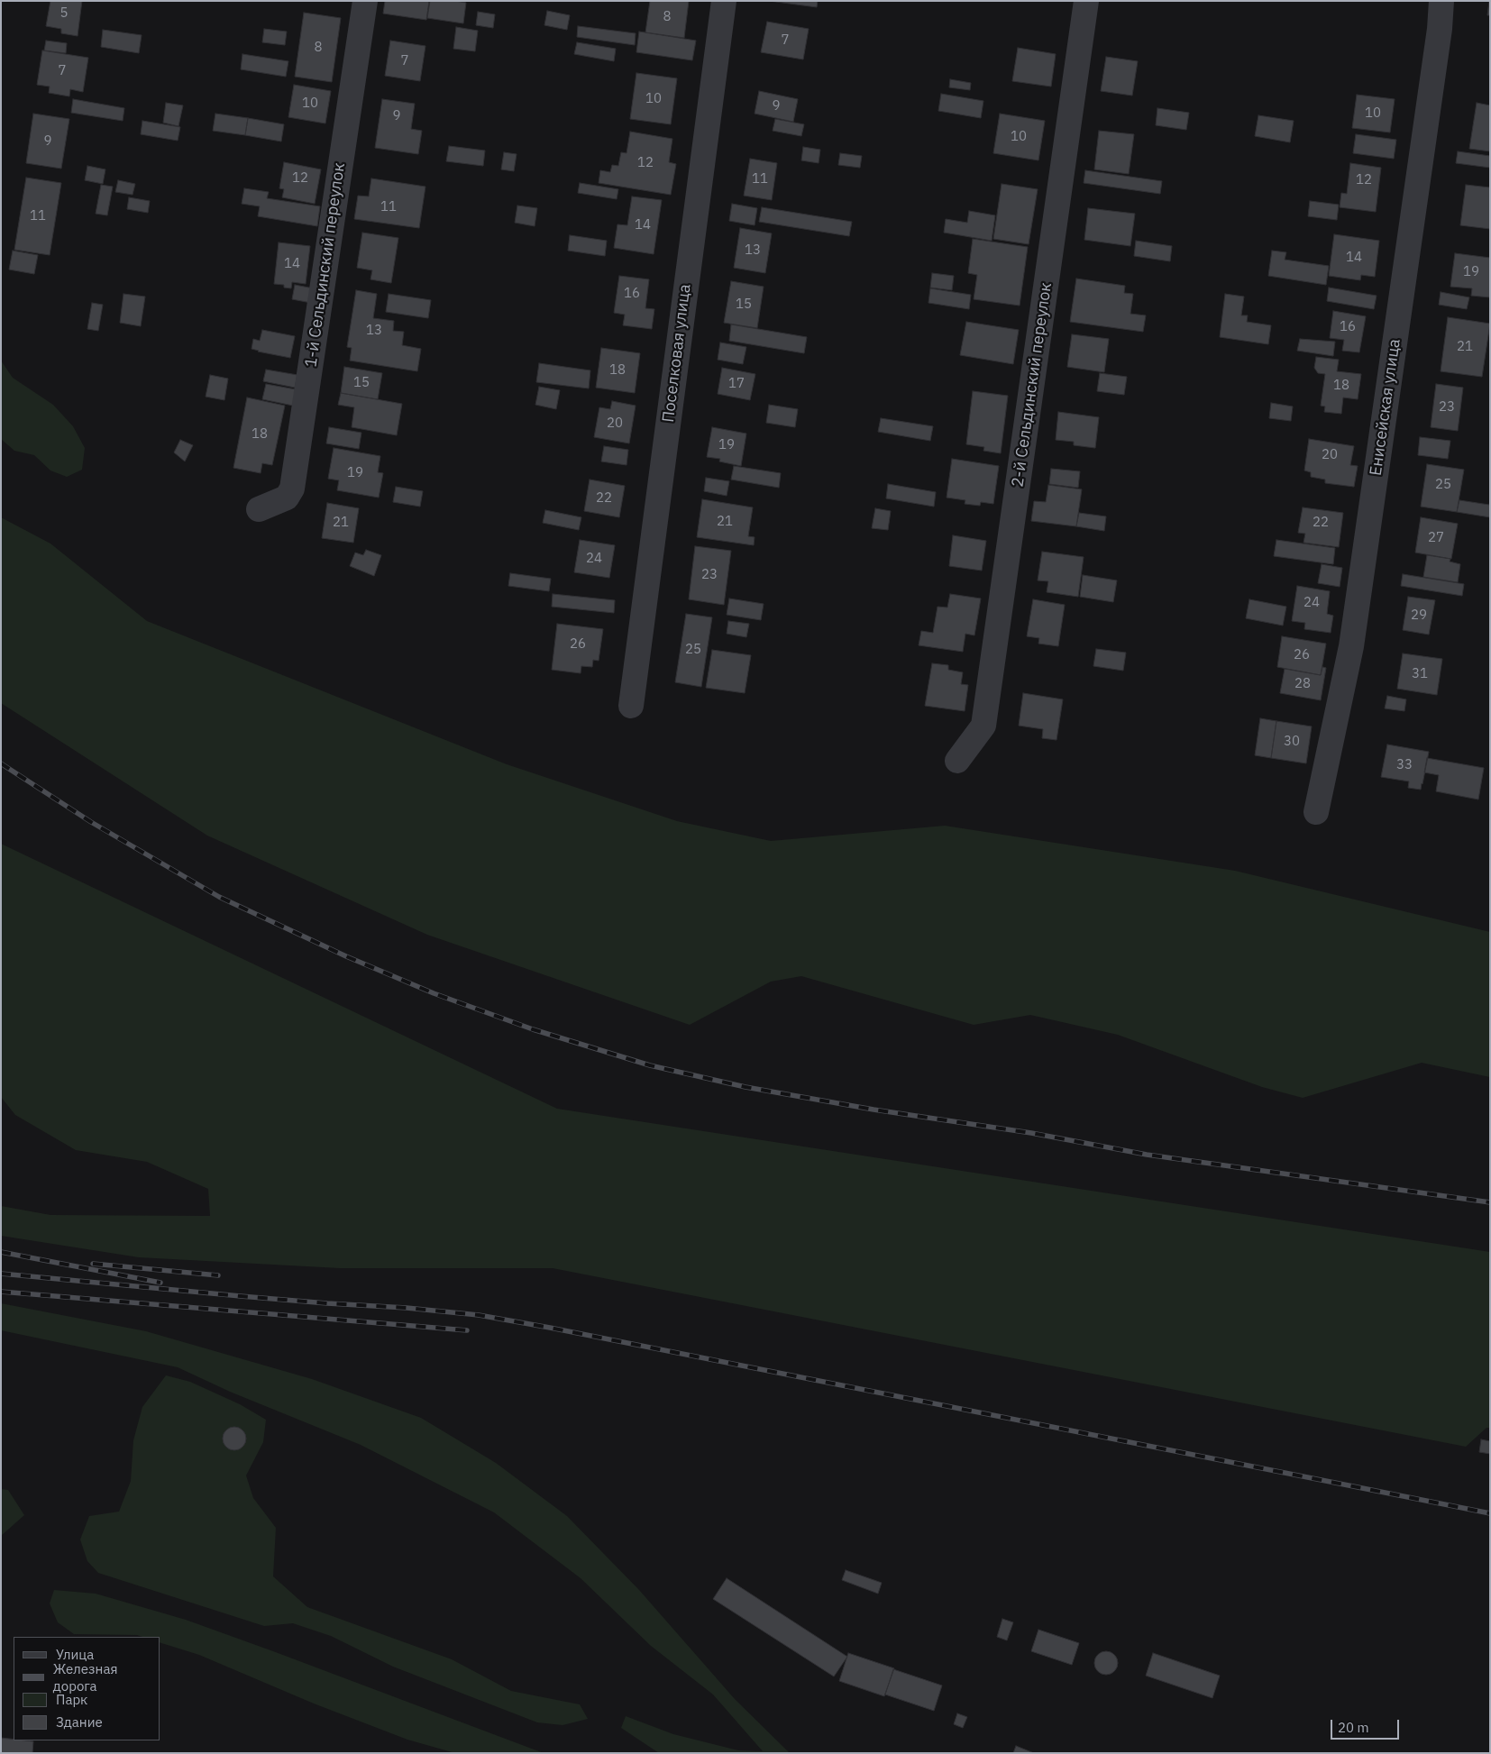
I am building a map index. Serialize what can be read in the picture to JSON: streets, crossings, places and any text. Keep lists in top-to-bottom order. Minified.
{"streets":{"street":["1-й Сельдинский переулок","Поселковая улица","2-й Сельдинский переулок","Енисейская улица"]},"house_numbers":["5","8","7","8","7","7","10","10","9","10","9","10","9","12","12","11","12","11","11","14","13","14","14","19","16","15","16","13","21","18","15","17","18","23","20","18","19","20","19","25","22","21","21","22","27","24","23","24","29","26","25","26","31","28","30","33"],"legend":["Улица","Железная дорога","Парк","Здание"],"scale_bar":"20 m"}
